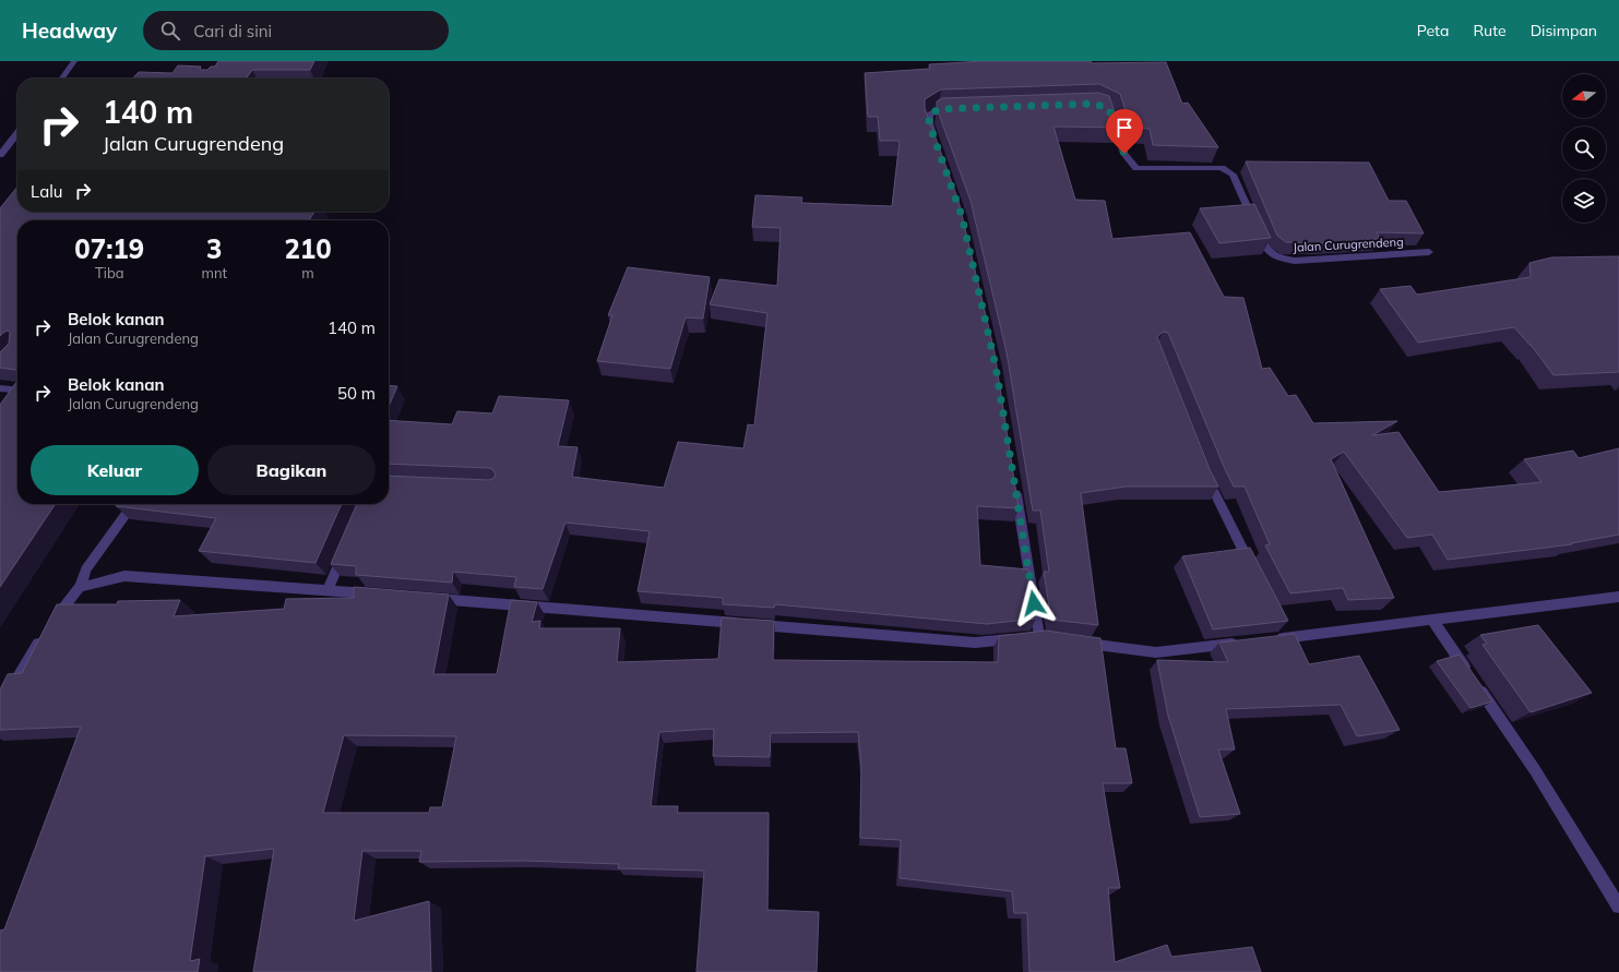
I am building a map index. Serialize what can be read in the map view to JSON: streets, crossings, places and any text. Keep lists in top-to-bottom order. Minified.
{"streets":{"street":["Jalan Curugrendeng"]},"north":"left","page":{"header":"Headway","search":"Cari di sini","nav":["Peta","Rute","Disimpan"],"turn":["140 m","Jalan Curugrendeng"],"then":"Lalu","eta":["07:19","Tiba","3","mnt","210","m"],"list":[{"name":"Belok kanan","note":"Jalan Curugrendeng","value":"140 m"},{"name":"Belok kanan","note":"Jalan Curugrendeng","value":"50 m"}],"buttons":["Keluar","Bagikan"]}}
